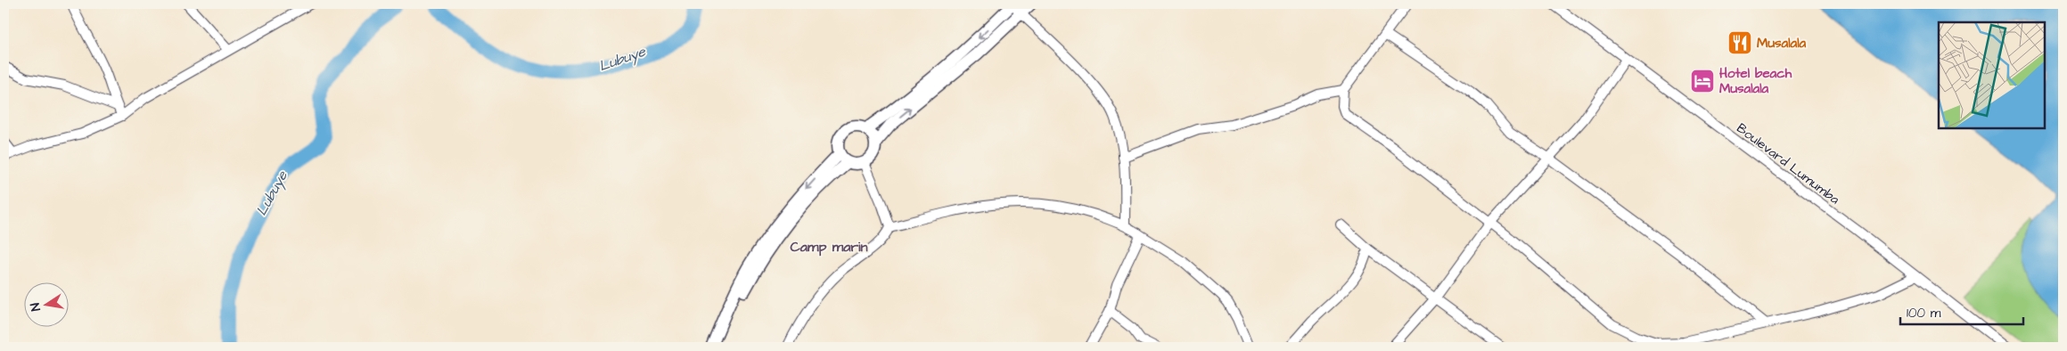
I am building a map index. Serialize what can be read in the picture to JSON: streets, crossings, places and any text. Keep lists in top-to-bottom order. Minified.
{"streets":{"street":["Boulevard Lumumba"]},"districts":["Camp marin"],"water":["Lubuye"],"places":{"restaurant":["Musalala"],"hotel":["Hotel beach Musalala"]},"scale_bar":"100 m","north":"left"}
